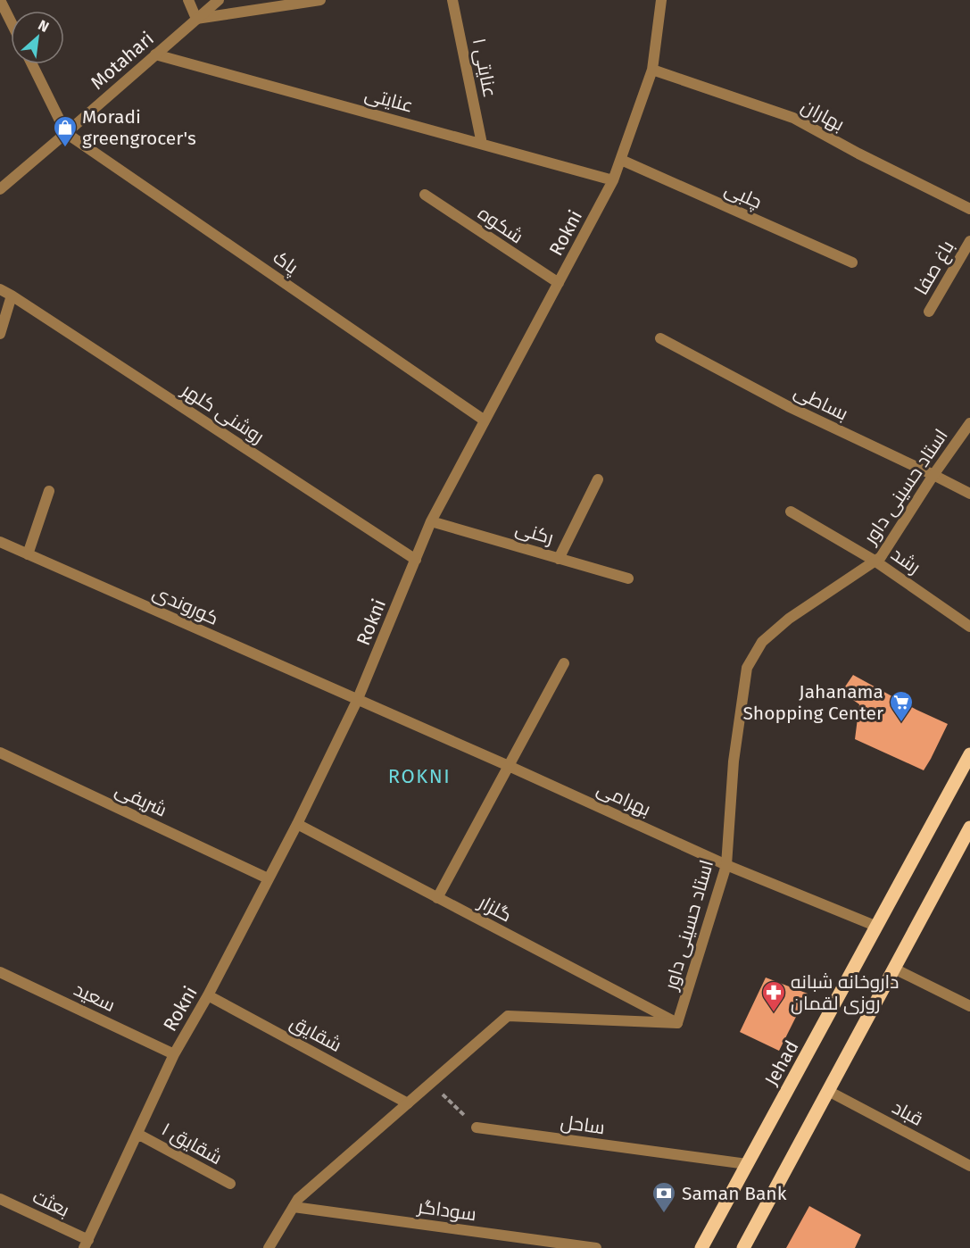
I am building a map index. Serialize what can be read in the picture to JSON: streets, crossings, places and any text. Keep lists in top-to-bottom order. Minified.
{"streets":{"main road":["Jehad"],"street":["Motahari","عنایتی ۱","عنایتی","بهاران","چلبی","شکوه","Rokni","پاک","باغ صفا","بساطی","روشنی کلهر","استاد حسینی داور","رکنی","رشد","کوروندی","بهرامی","شریفی","گلزار","سعید","شقایق","قباد","ساحل","شقایق ۱","بعثت","سوداگر"]},"crossings":[["Motahari","عنایتی"],["Motahari","پاک"],["عنایتی ۱","عنایتی"],["عنایتی","Rokni"],["بهاران","Rokni"],["چلبی","Rokni"],["شکوه","Rokni"],["Rokni","پاک"],["Rokni","روشنی کلهر"],["Rokni","رکنی"],["Rokni","کوروندی"],["Rokni","بهرامی"],["Rokni","شریفی"],["Rokni","گلزار"],["Rokni","سعید"],["Rokni","شقایق"],["Rokni","شقایق ۱"],["Rokni","بعثت"],["بساطی","استاد حسینی داور"],["استاد حسینی داور","رشد"],["استاد حسینی داور","بهرامی"],["استاد حسینی داور","گلزار"],["کوروندی","بهرامی"],["بهرامی","Jehad"],["Jehad","ساحل"]],"districts":["ROKNI"],"places":{"shop":["Moradi greengrocer's"],"supermarket":["Jahanama Shopping Center"],"pharmacy":["داروخانه شبانه روزی لقمان"],"bank":["Saman Bank"]},"north":"top right"}
